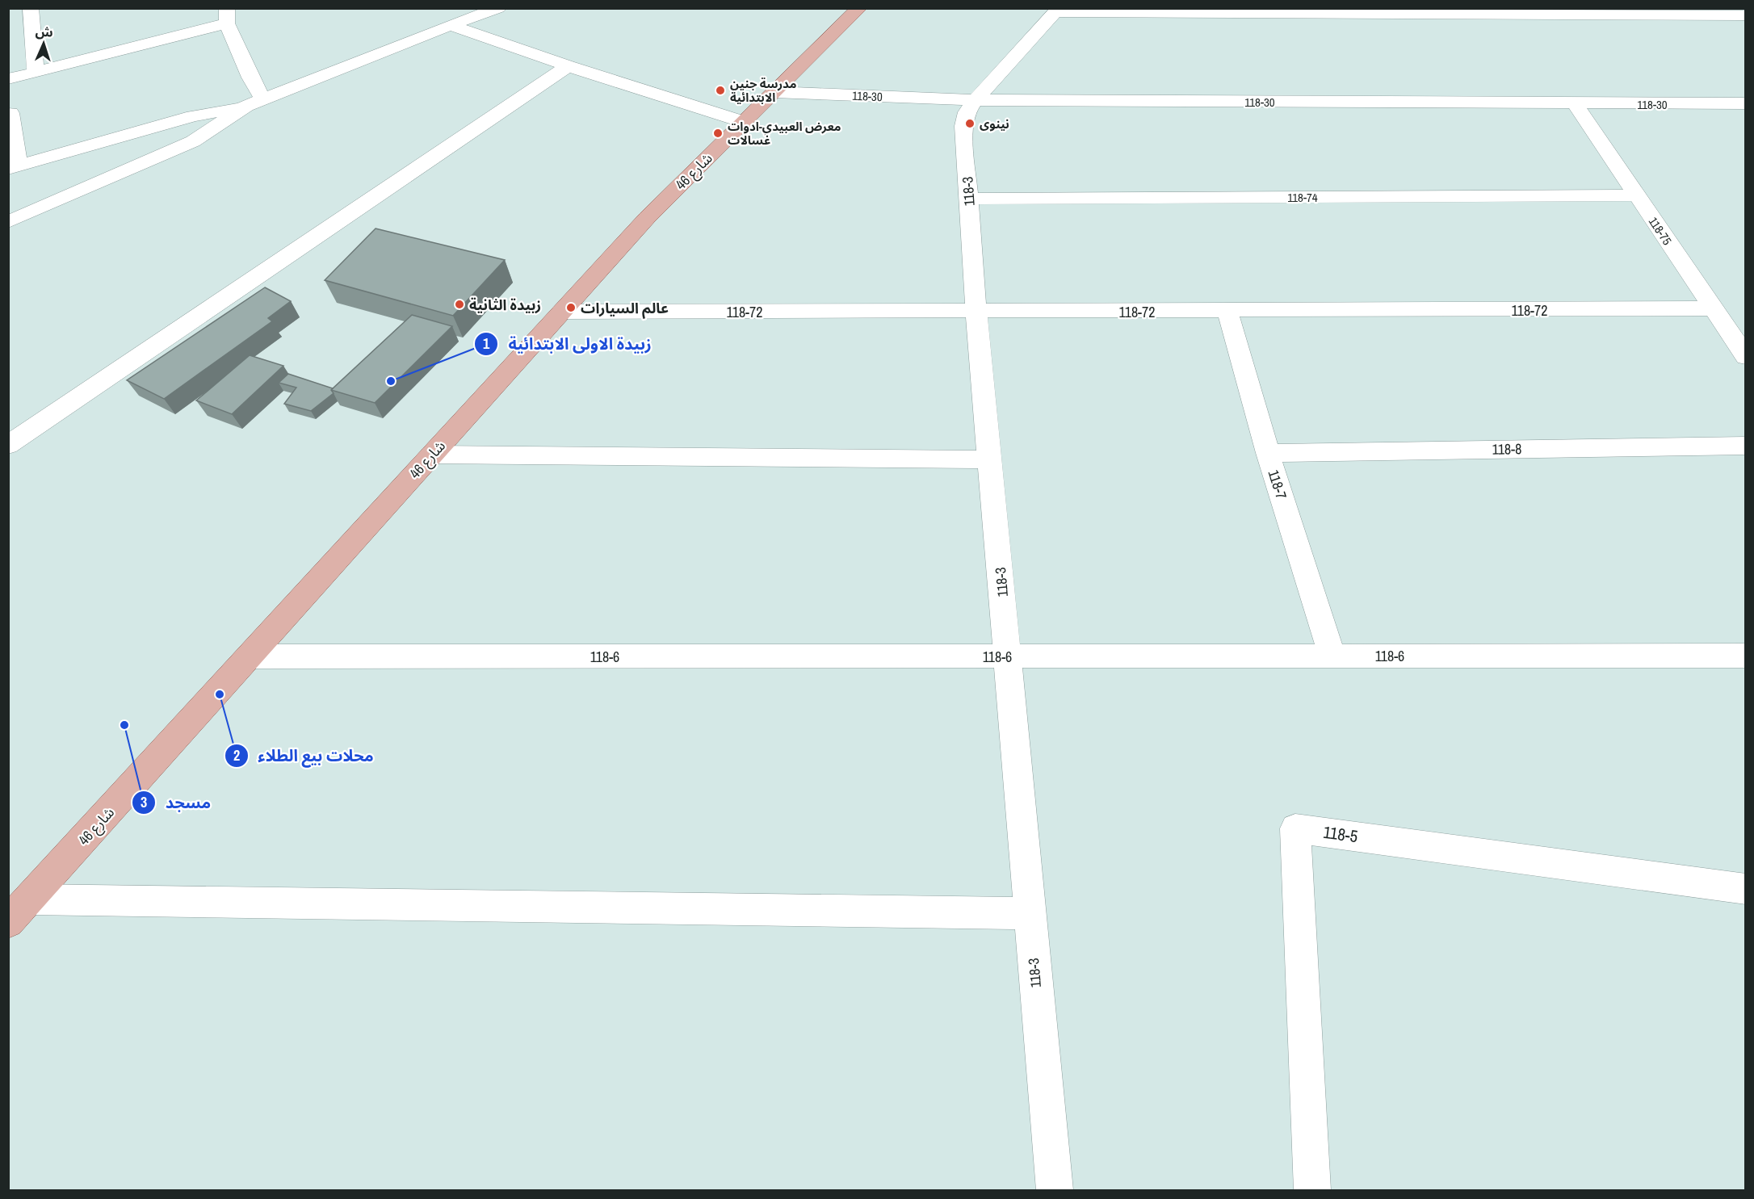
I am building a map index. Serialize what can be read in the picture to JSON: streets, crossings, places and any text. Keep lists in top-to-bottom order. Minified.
{"streets":{"main road":["شارع 46"],"street":["118-30","118-3","118-74","118-75","118-72","118-8","118-7","118-6","118-5"]},"crossings":[["118-30","شارع 46"],["118-30","118-3"],["118-30","118-75"],["شارع 46","118-72"],["شارع 46","118-6"],["118-3","118-74"],["118-3","118-72"],["118-3","118-6"],["118-74","118-75"],["118-75","118-72"],["118-72","118-7"],["118-8","118-7"],["118-7","118-6"]],"places":["مدرسة جنين الابتدائية","نينوى","معرض العبيدي-ادوات غسالات","زبيدة الثانية","عالم السيارات","زبيدة الاولى الابتدائية","محلات بيع الطلاء","مسجد"],"north":"top"}
